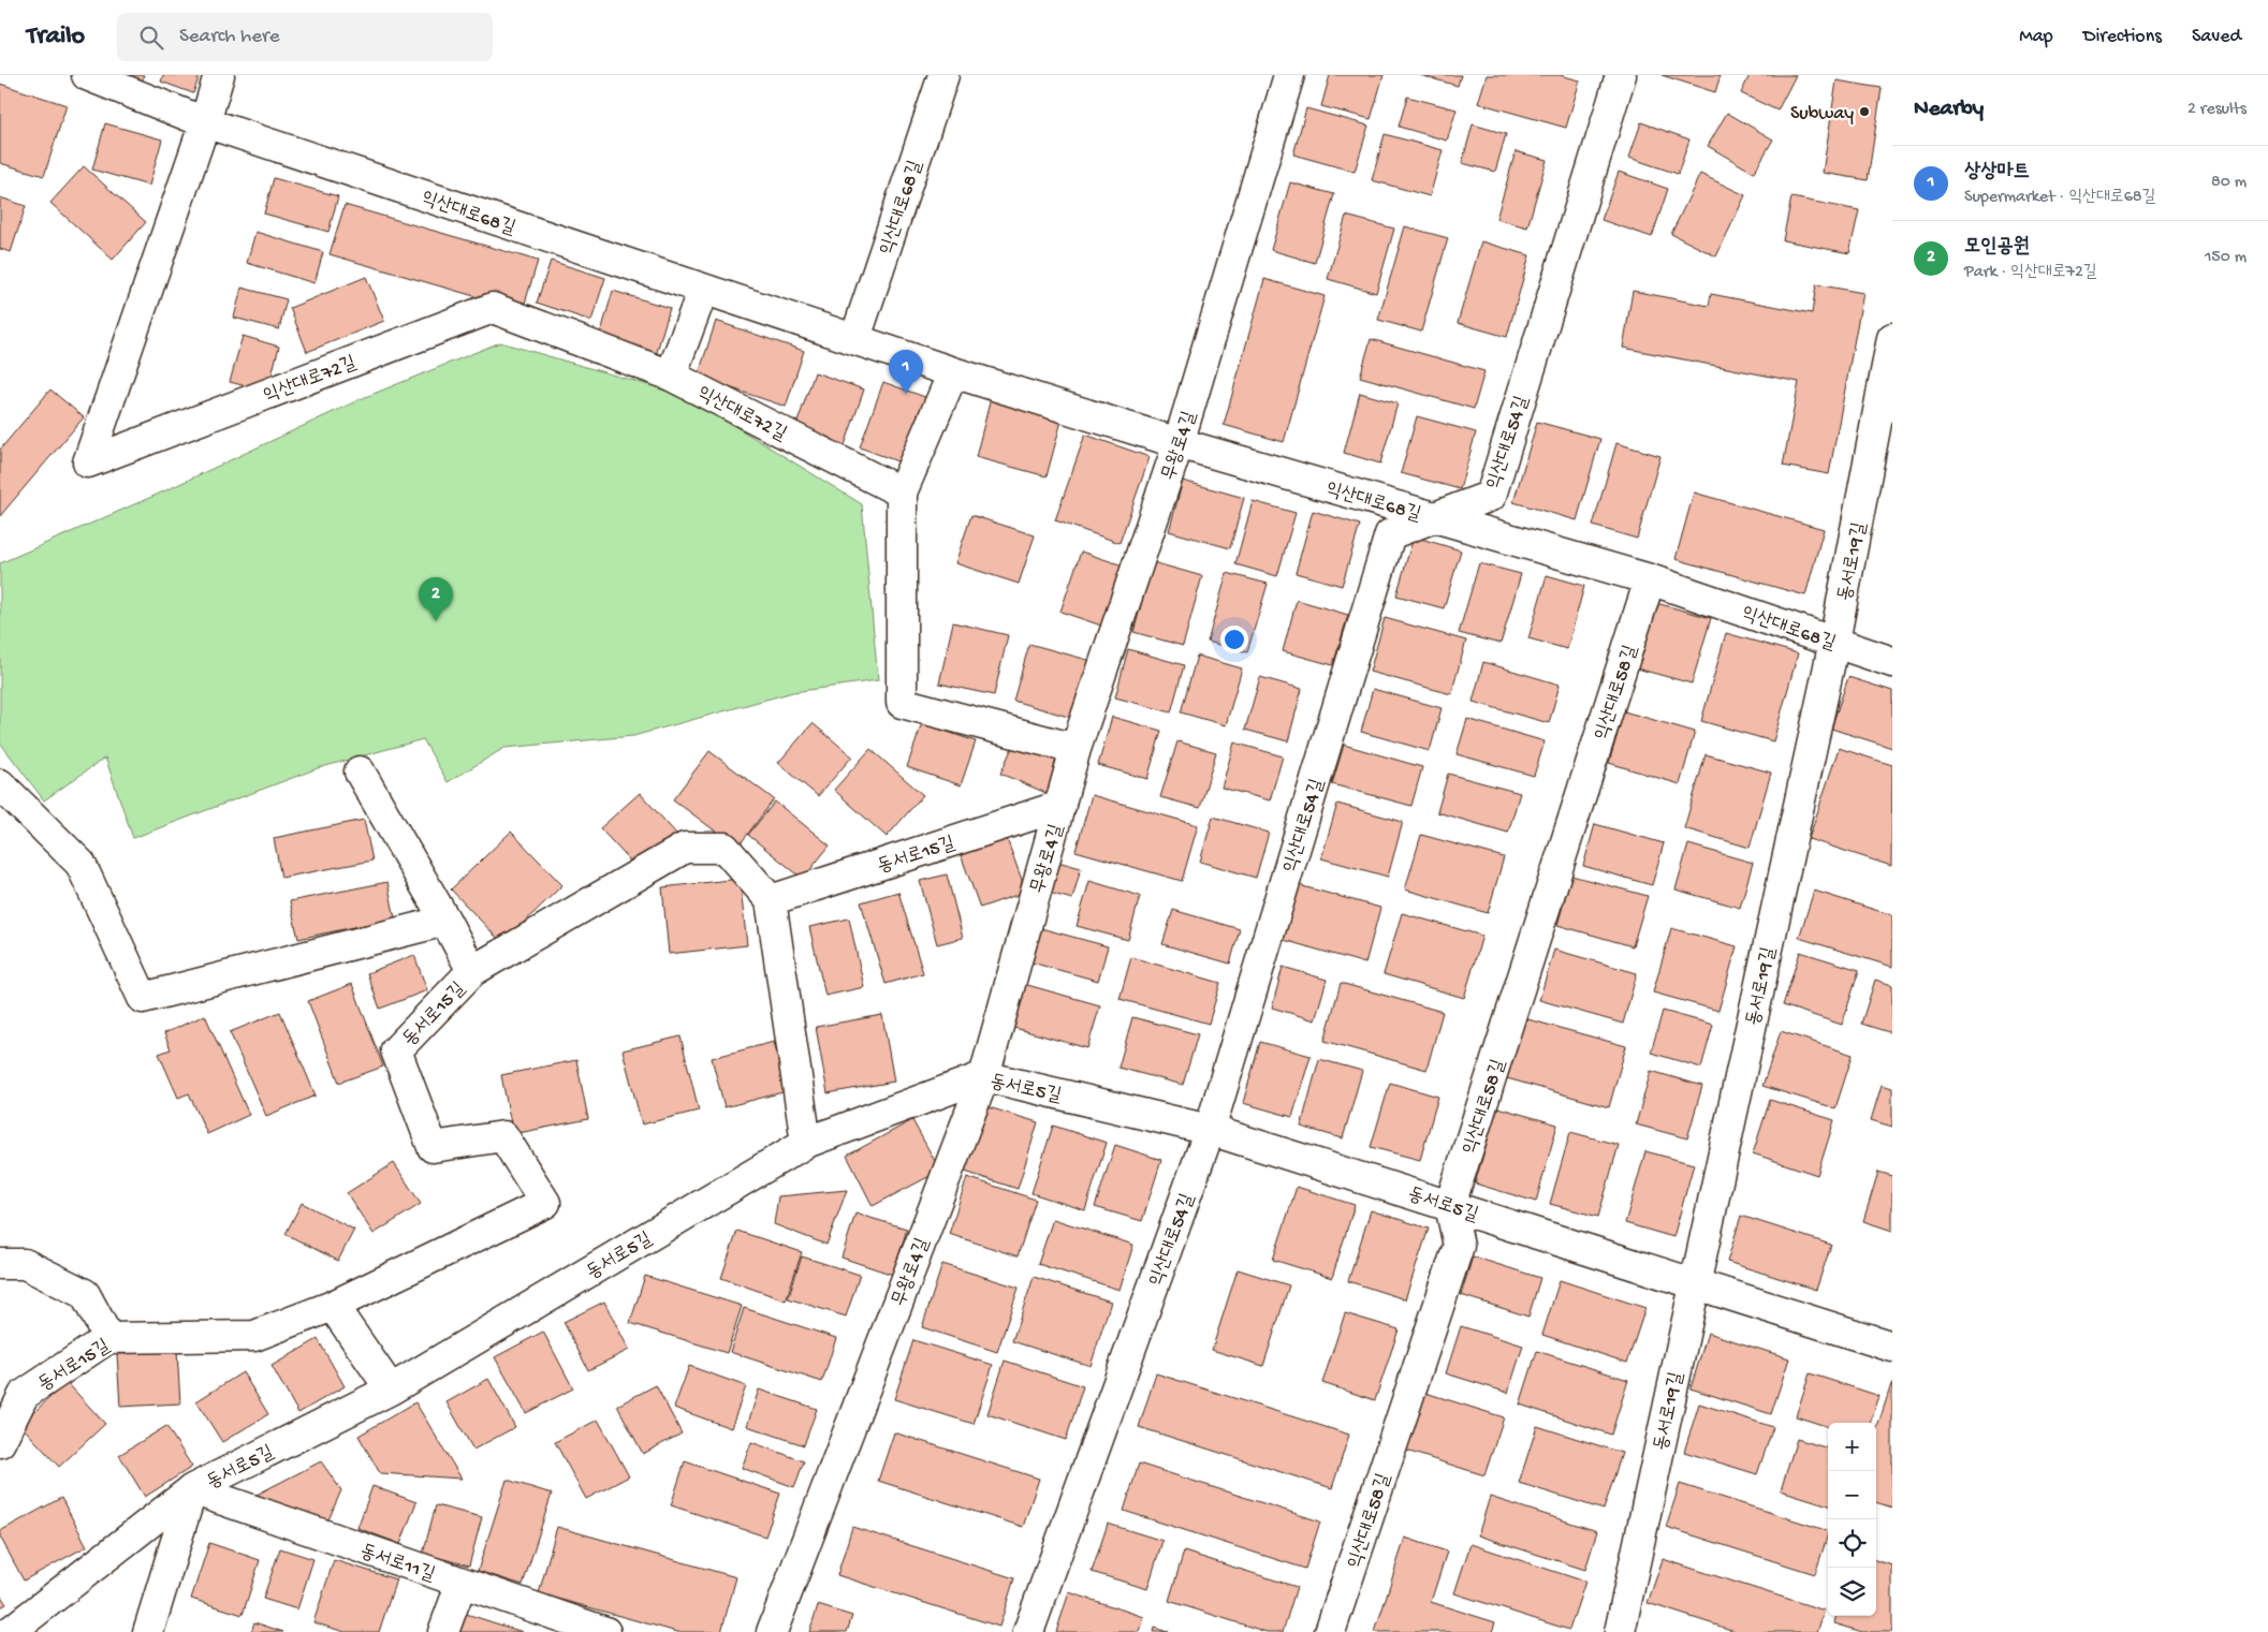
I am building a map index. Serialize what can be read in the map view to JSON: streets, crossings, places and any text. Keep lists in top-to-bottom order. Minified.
{"streets":{"street":["익산대로68길","익산대로72길","익산대로54길","무왕로4길","동서로19길","익산대로58길","동서로15길","동서로5길","동서로11길"]},"crossings":[["익산대로68길","익산대로72길"],["익산대로68길","익산대로54길"],["익산대로68길","무왕로4길"],["익산대로68길","동서로19길"],["익산대로68길","익산대로58길"],["익산대로54길","동서로5길"],["무왕로4길","동서로15길"],["무왕로4길","동서로5길"],["동서로19길","동서로5길"],["익산대로58길","동서로5길"],["동서로5길","동서로11길"]],"places":["Subway"],"page":{"header":"Trailo","search":"Search here","nav":["Map","Directions","Saved"],"heading":["Nearby","2 results"],"list":[{"mark":"1","name":"상상마트","note":"Supermarket · 익산대로68길","value":"80 m"},{"mark":"2","name":"모인공원","note":"Park · 익산대로72길","value":"150 m"}],"pins":["1","2"],"map_buttons":["+","−"]}}
